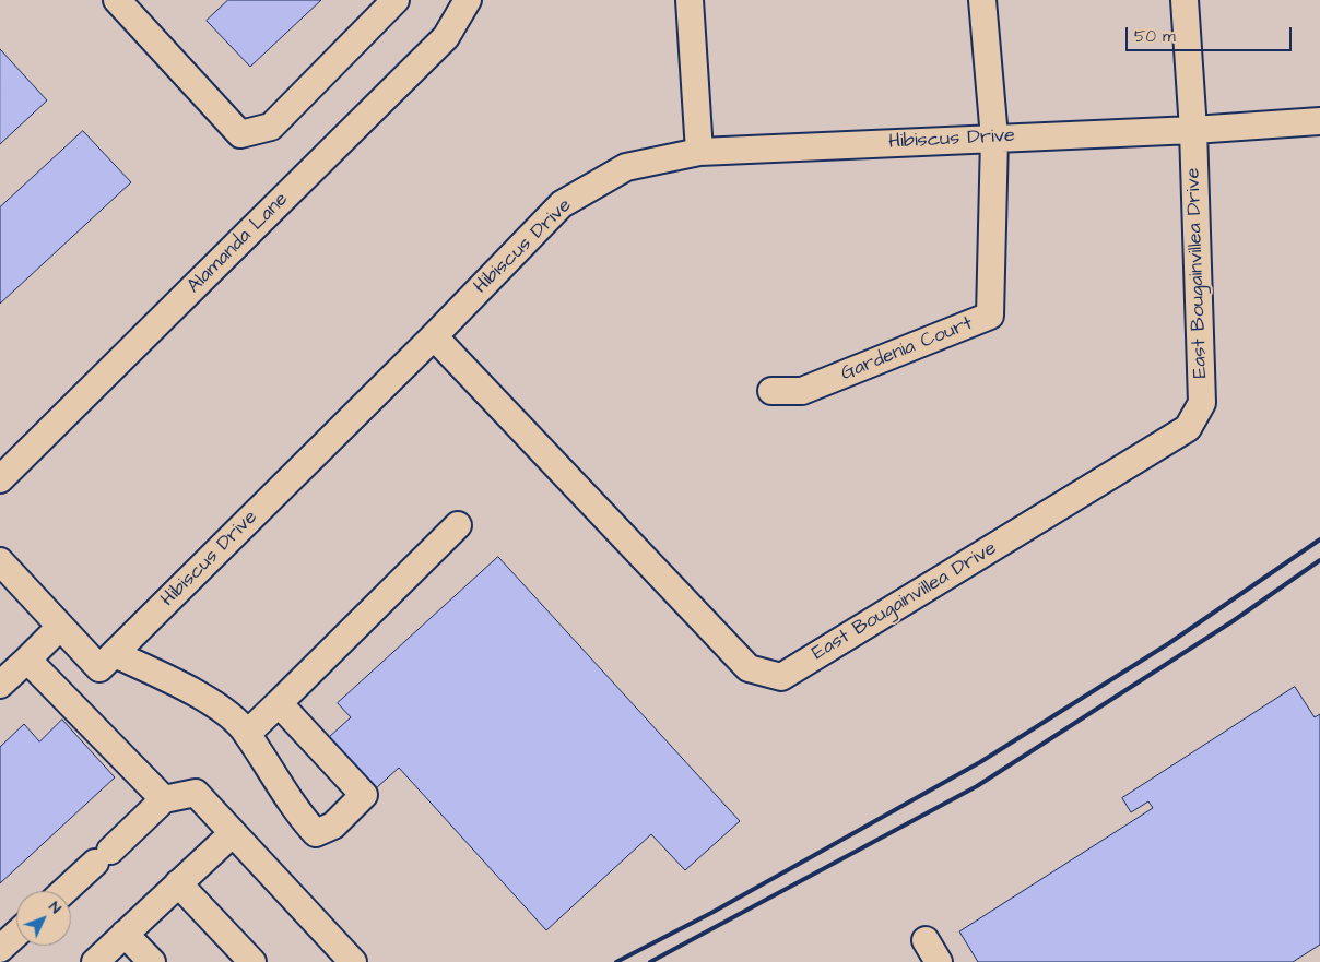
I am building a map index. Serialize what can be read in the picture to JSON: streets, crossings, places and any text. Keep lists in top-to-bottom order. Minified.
{"streets":{"street":["Hibiscus Drive","Alamanda Lane","East Bougainvillea Drive","Gardenia Court"]},"crossings":[["Hibiscus Drive","East Bougainvillea Drive"],["Hibiscus Drive","Gardenia Court"]],"scale_bar":"50 m","north":"top right"}
